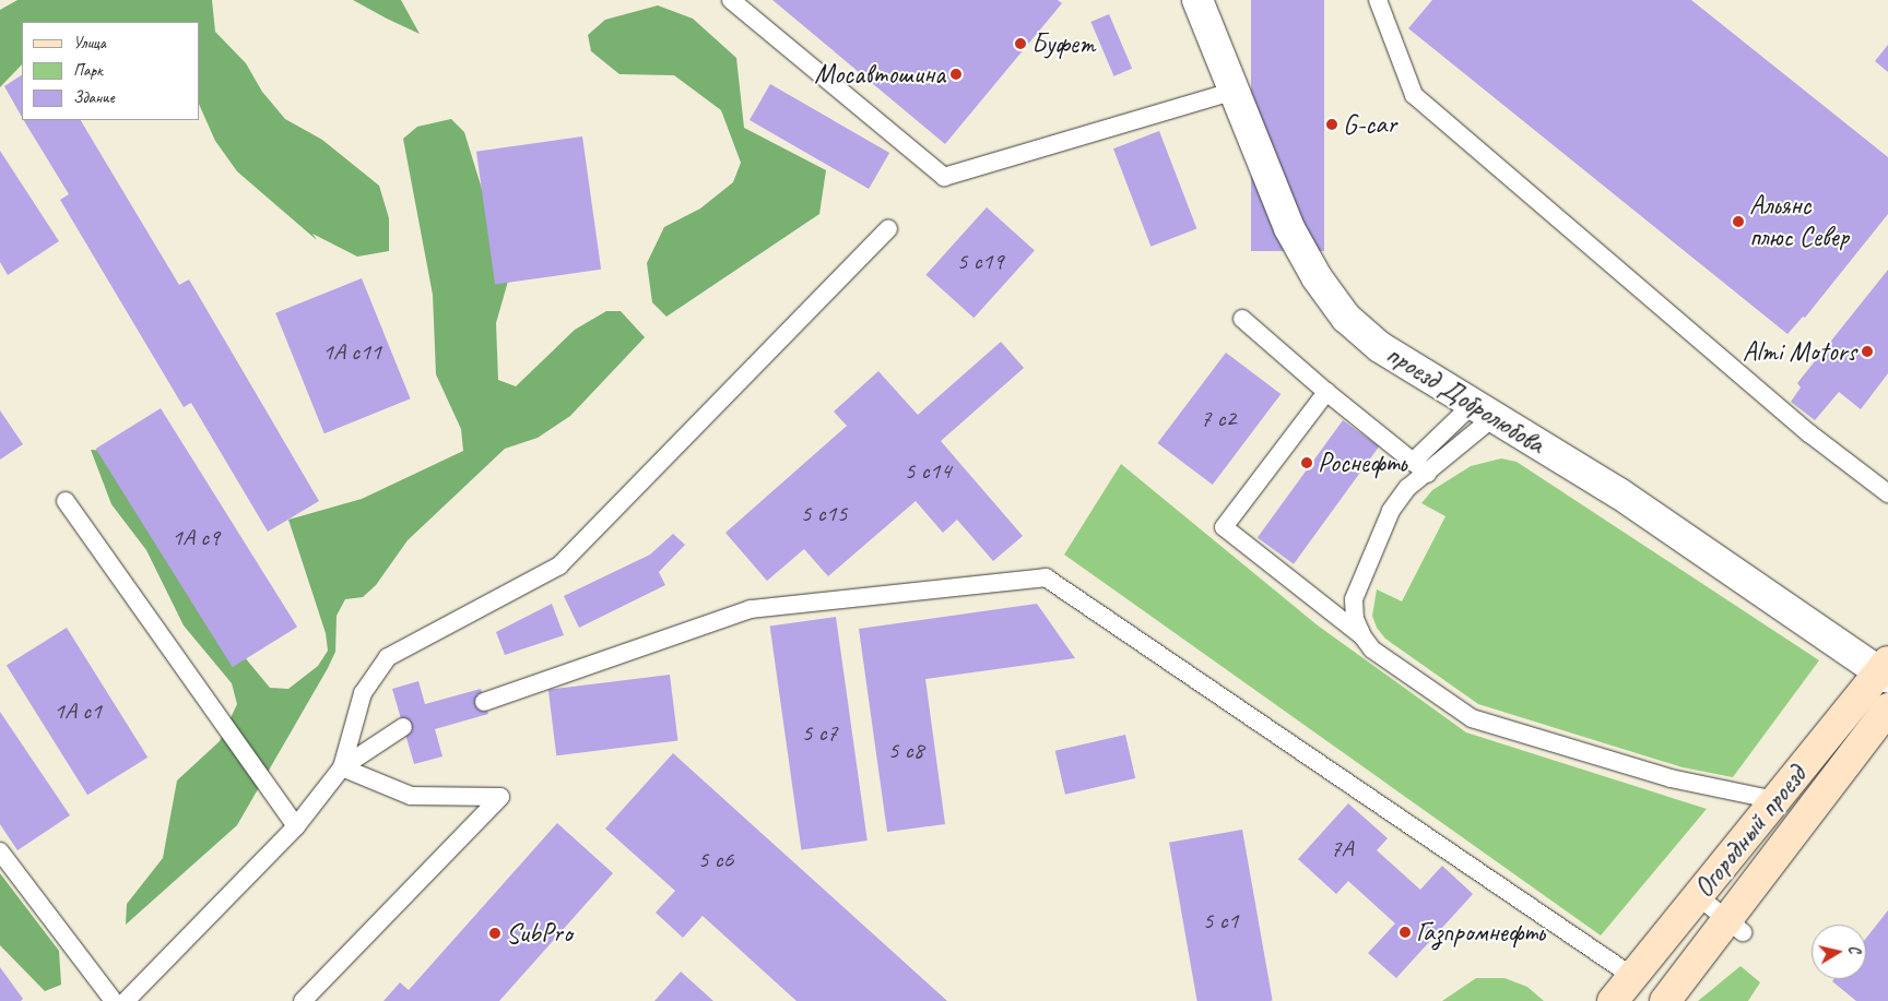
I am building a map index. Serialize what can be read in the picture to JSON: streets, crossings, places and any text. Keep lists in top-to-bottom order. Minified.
{"streets":{"main road":["Огородный проезд"],"street":["проезд Добролюбова"]},"crossings":[["проезд Добролюбова","Огородный проезд"]],"places":["Буфет","Мосавтошина","G-car","Альянс плюс Север","Almi Motors","Роснефть","Газпромнефть","SubPro"],"house_numbers":["5 с19","1А с11","7 c2","5 с14","5 с15","1А с9","1А с1","5 с7","5 с8","7А","5 с6","5 с1"],"legend":["Улица","Парк","Здание"],"north":"right"}
